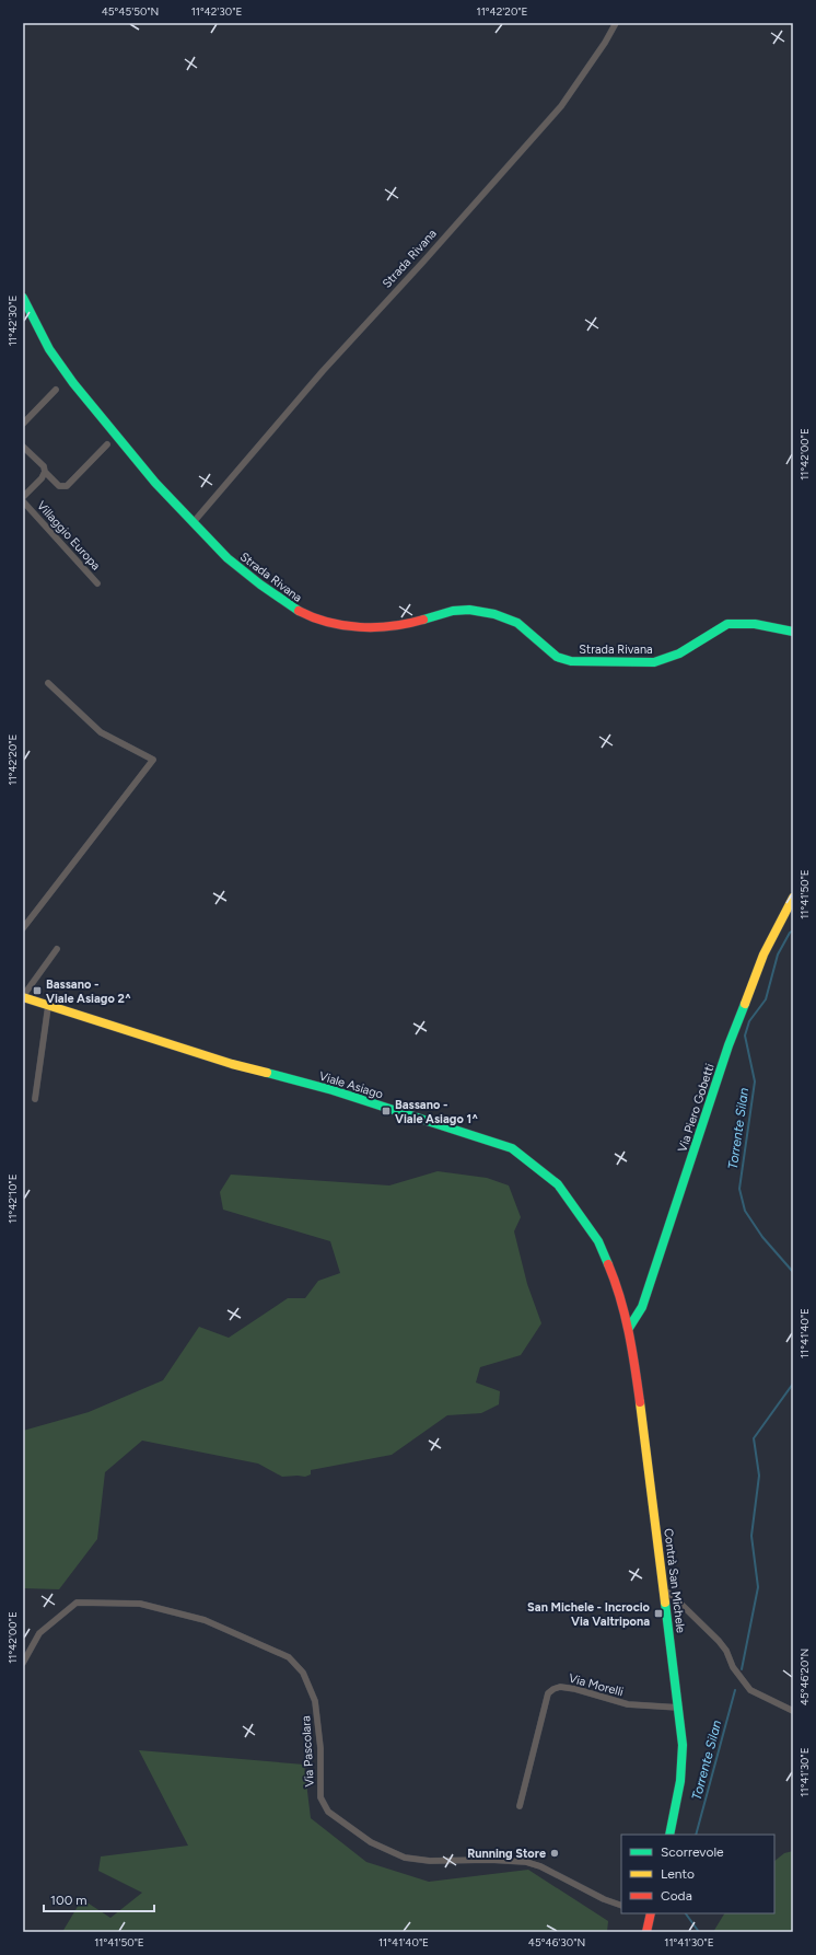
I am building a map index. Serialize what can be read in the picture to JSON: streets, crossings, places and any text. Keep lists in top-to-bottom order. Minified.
{"streets":{"street":["Strada Rivana","Villaggio Europa","Viale Asiago","Via Piero Gobetti","Contrà San Michele","Via Morelli","Via Pascolara"]},"crossings":[["Viale Asiago","Via Piero Gobetti"],["Viale Asiago","Contrà San Michele"],["Via Piero Gobetti","Contrà San Michele"],["Contrà San Michele","Via Morelli"]],"water":["Torrente Silan"],"places":{"transit":["Bassano - Viale Asiago 2^","Bassano - Viale Asiago 1^","San Michele - Incrocio Via Valtripona"],"other":["Running Store"]},"legend":["Scorrevole","Lento","Coda"],"scale_bar":"100 m","coordinates":["45°45'50\"N","11°42'30\"E","11°42'20\"E","11°42'00\"E","11°41'50\"E","11°42'10\"E","11°41'40\"E","45°46'20\"N","11°41'30\"E","45°46'30\"N"]}
